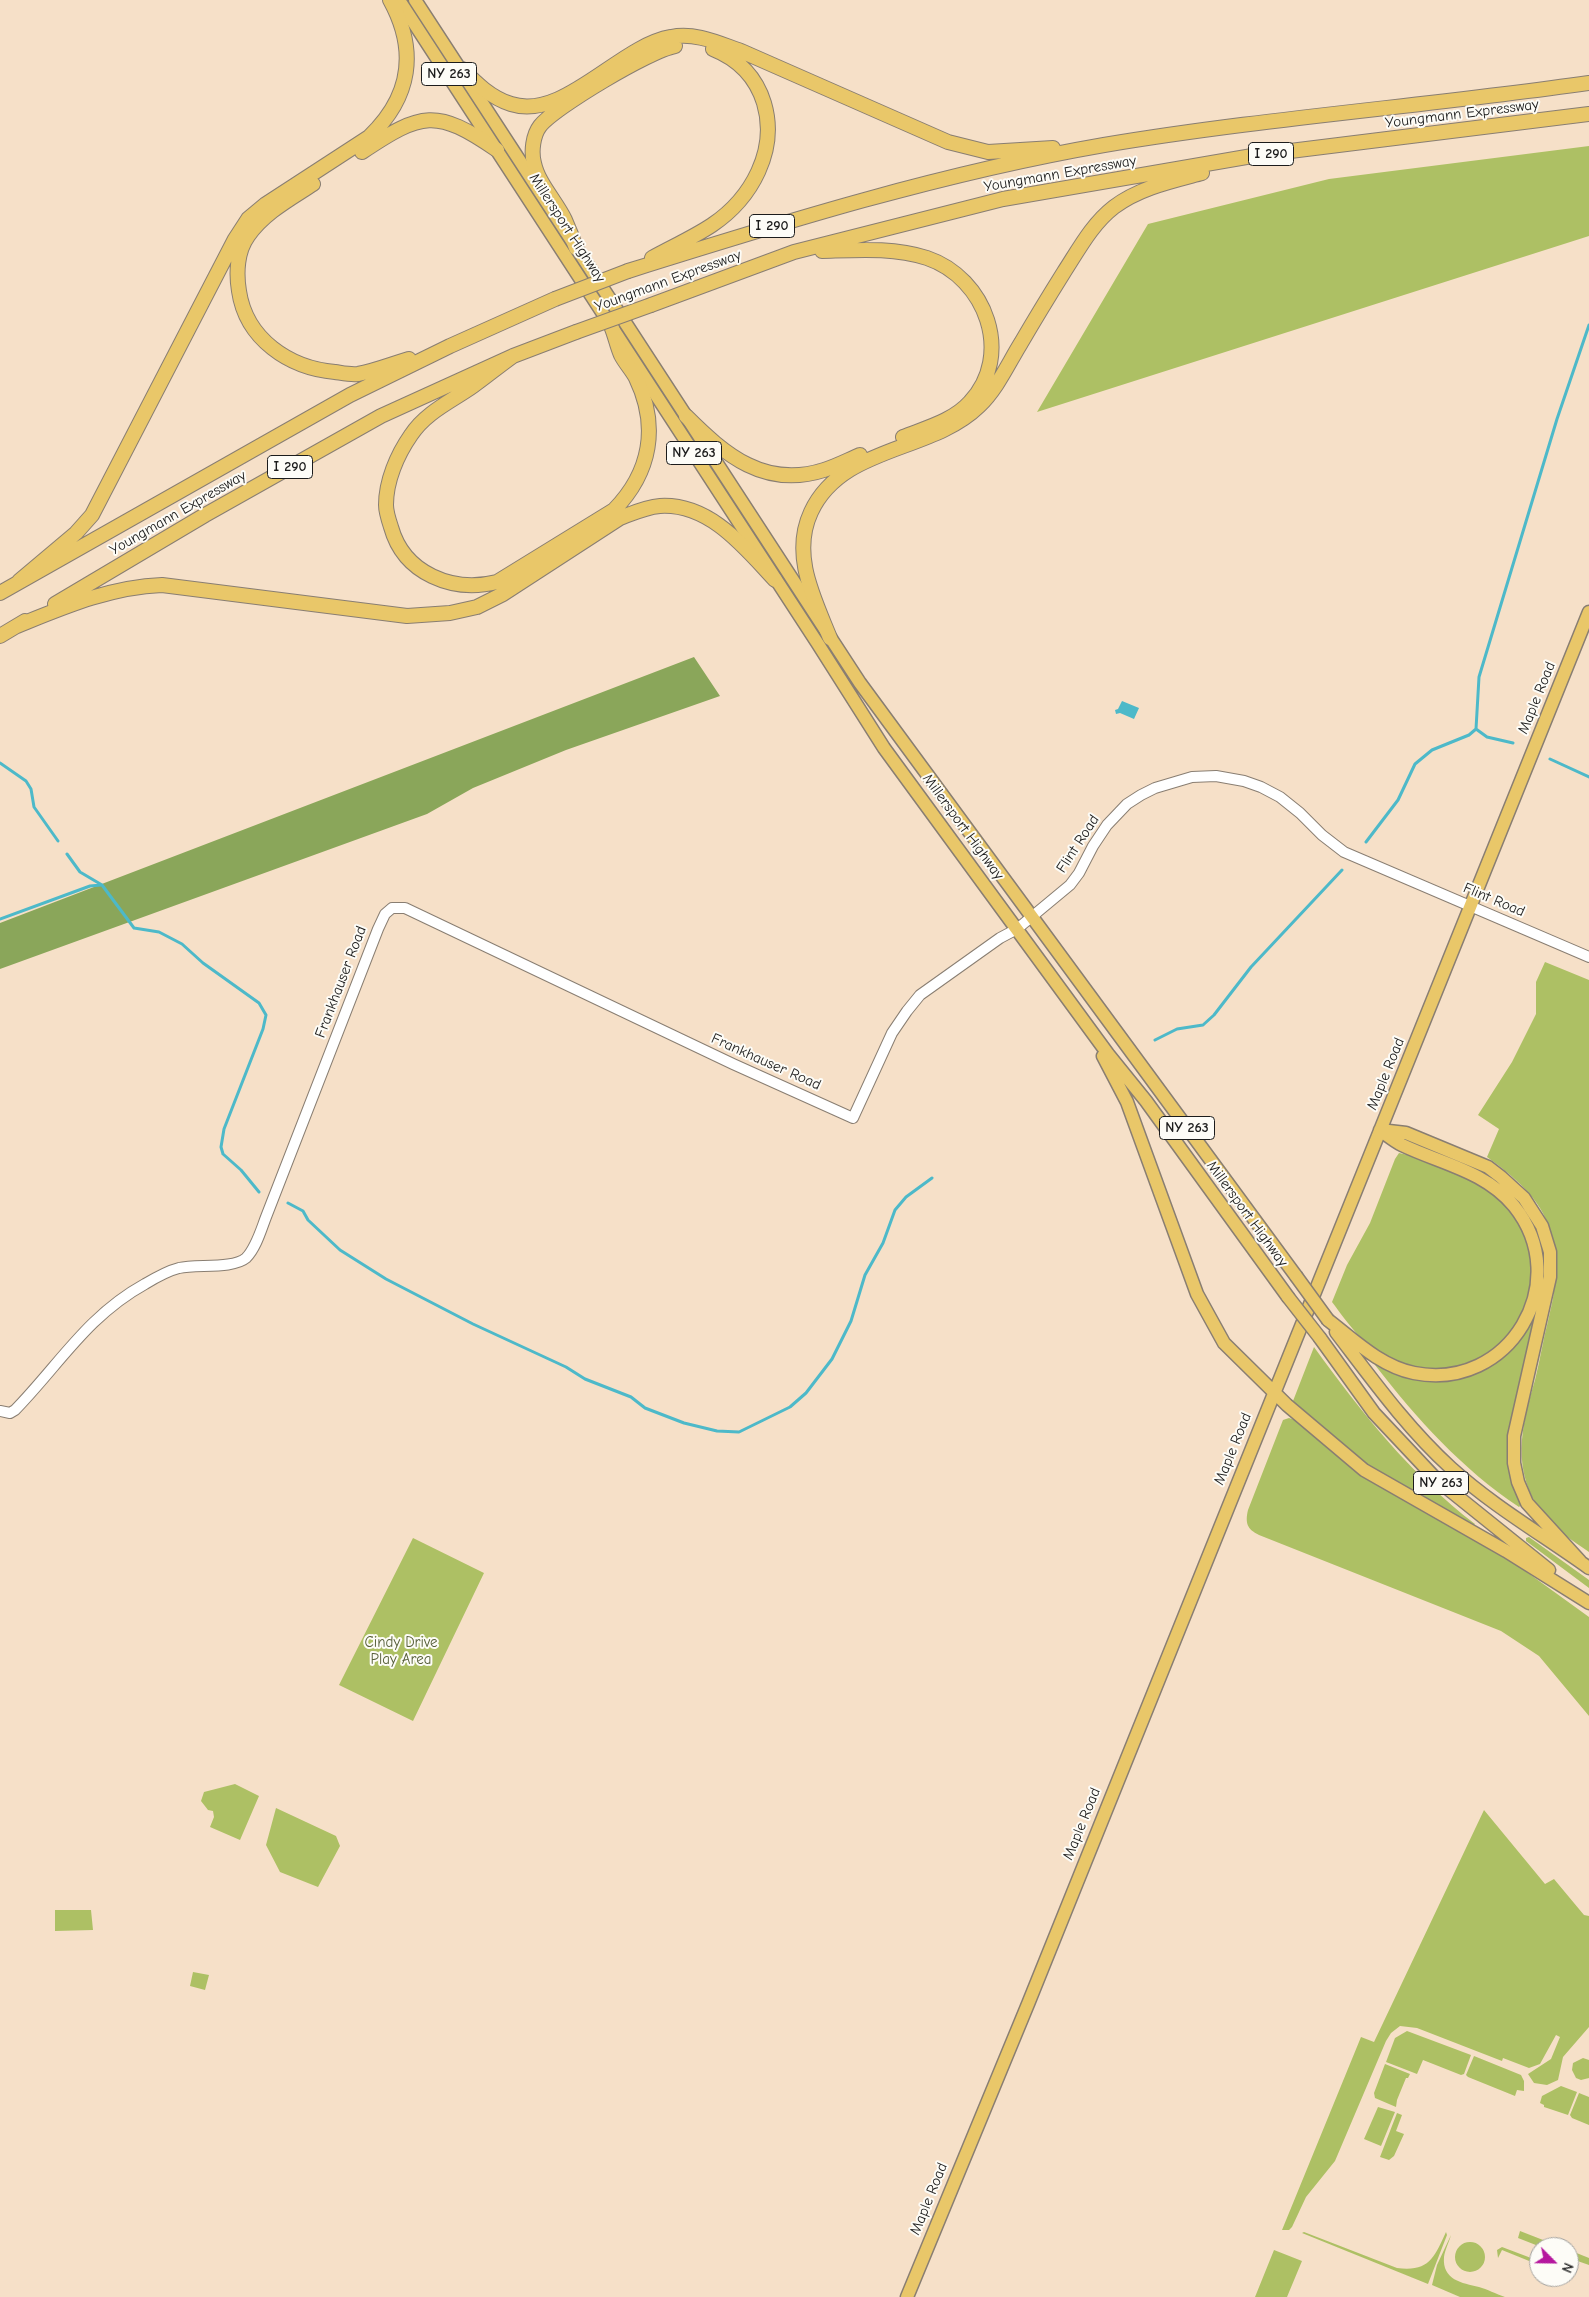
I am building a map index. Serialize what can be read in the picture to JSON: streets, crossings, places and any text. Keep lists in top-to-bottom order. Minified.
{"streets":{"highway":["Youngmann Expressway","I 290"],"main road":["NY 263","Millersport Highway","Maple Road"],"street":["Flint Road","Frankhauser Road"]},"crossings":[["Millersport Highway","Flint Road"],["Maple Road","Flint Road"],["Flint Road","Frankhauser Road"]],"parks":["Cindy Drive Play Area"],"north":"bottom right"}
